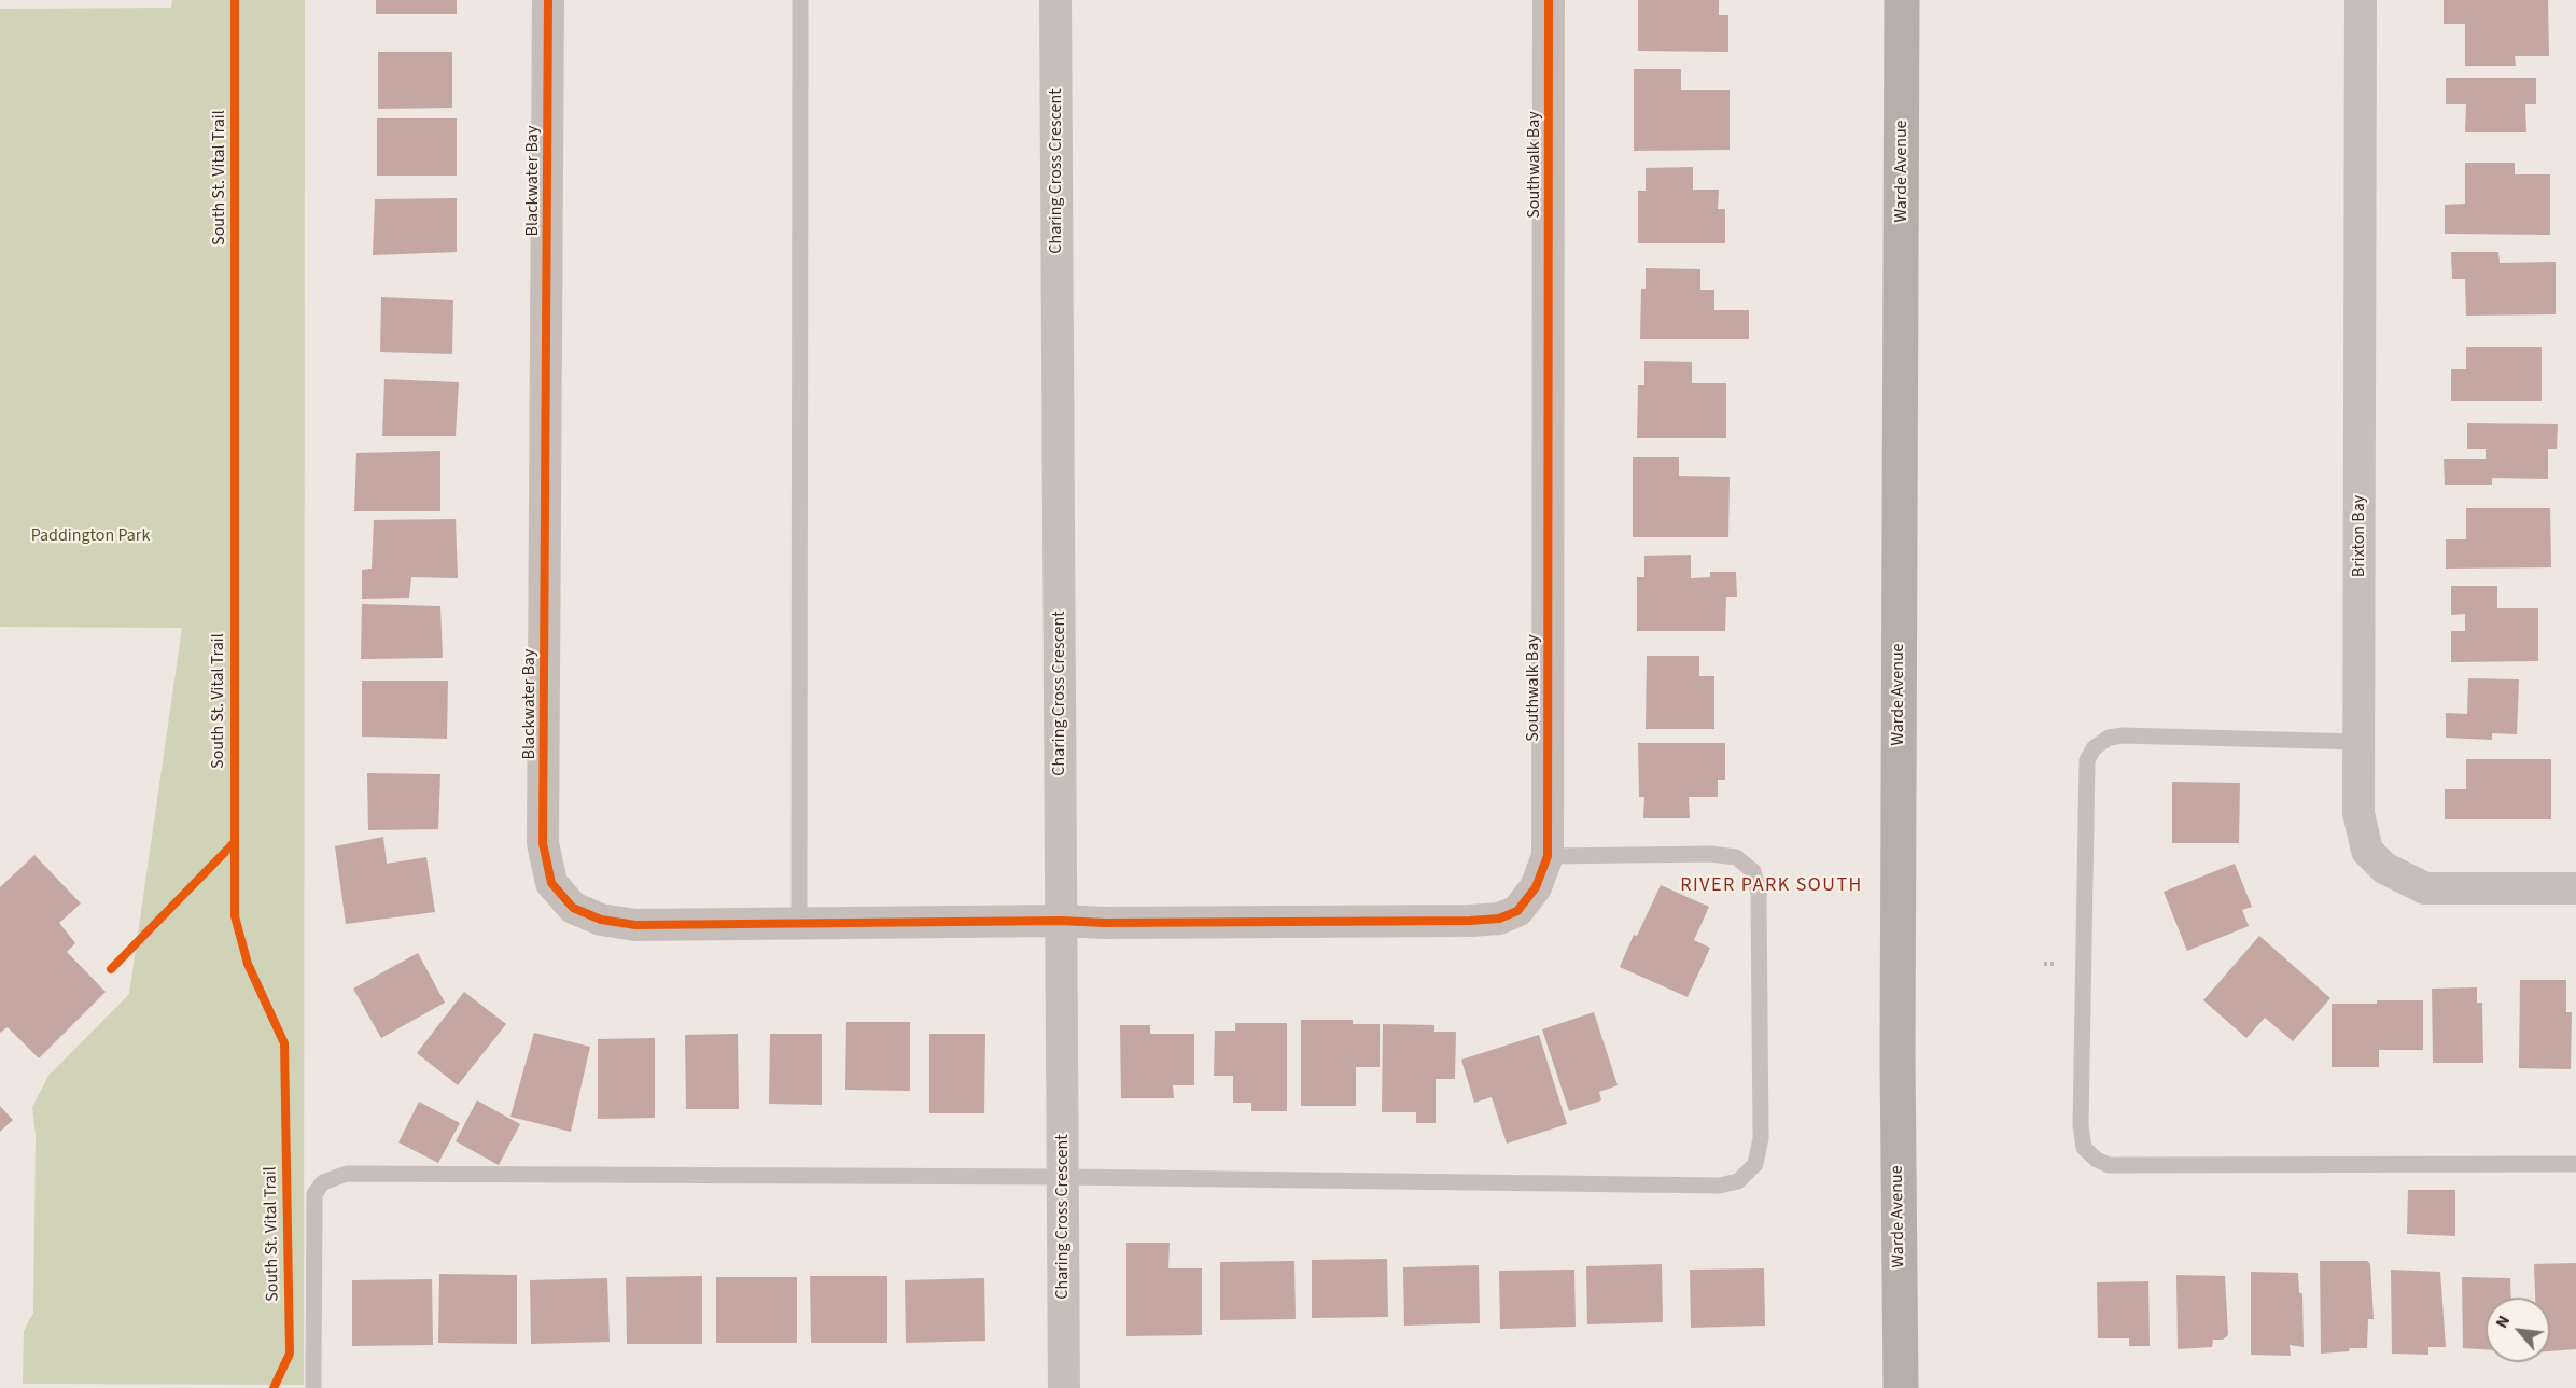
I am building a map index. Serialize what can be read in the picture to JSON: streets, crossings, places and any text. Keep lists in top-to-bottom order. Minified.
{"streets":{"main road":["Warde Avenue"],"street":["Southwalk Bay","Charing Cross Crescent","Blackwater Bay","Brixton Bay"],"cycle path":["South St. Vital Trail"]},"crossings":[["Southwalk Bay","Charing Cross Crescent"],["Southwalk Bay","Blackwater Bay"],["Charing Cross Crescent","Blackwater Bay"]],"districts":["RIVER PARK SOUTH"],"parks":["Paddington Park"],"north":"top left"}
